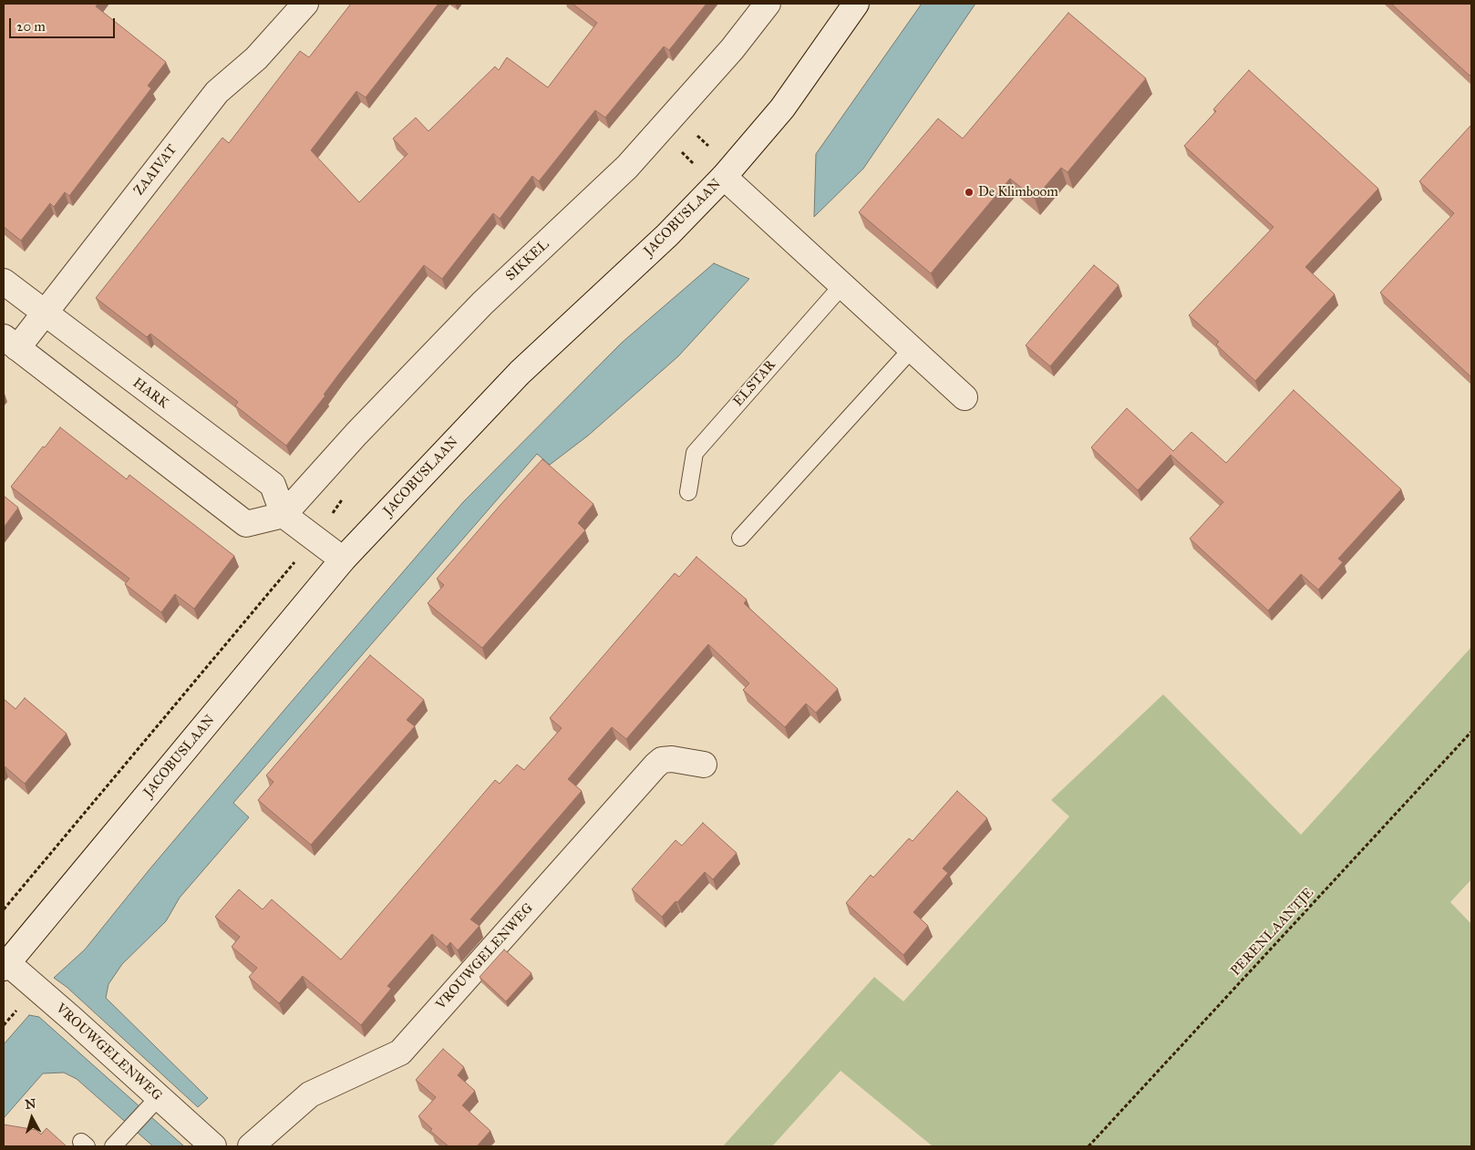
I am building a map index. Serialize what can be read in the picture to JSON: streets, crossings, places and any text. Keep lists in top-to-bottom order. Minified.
{"streets":{"street":["ZAAIVAT","JACOBUSLAAN","SIKKEL","HARK","VROUWGELENWEG"],"lane":["ELSTAR"],"path":["PERENLAANTJE"]},"crossings":[["ZAAIVAT","HARK"],["JACOBUSLAAN","VROUWGELENWEG"],["SIKKEL","HARK"]],"places":["De Klimboom"],"scale_bar":"20 m","north":"top"}
